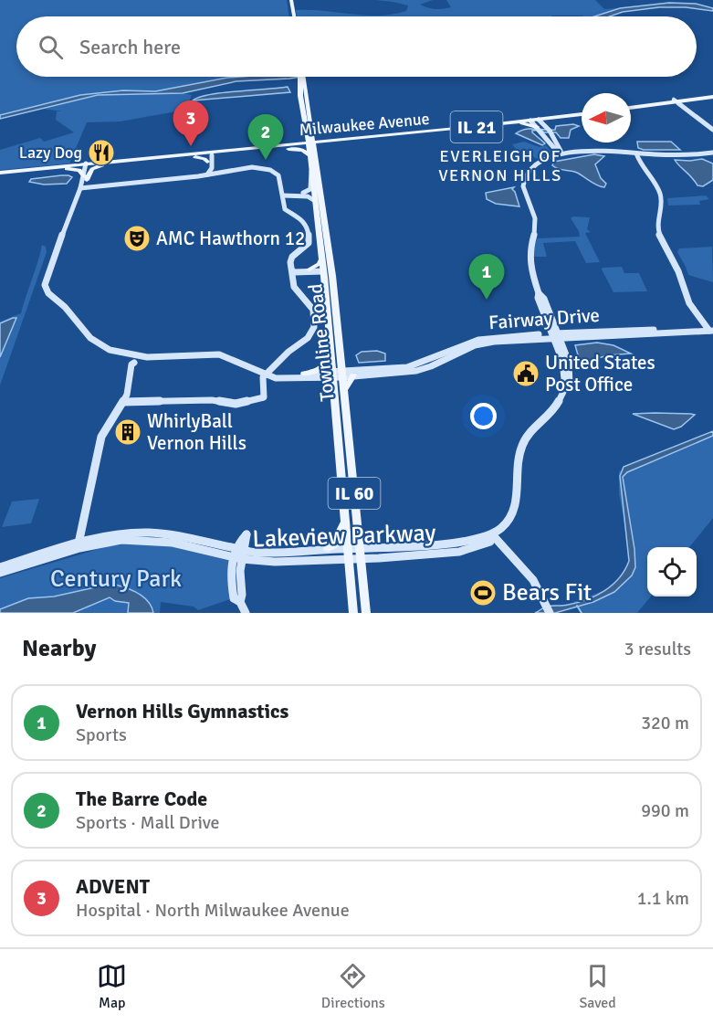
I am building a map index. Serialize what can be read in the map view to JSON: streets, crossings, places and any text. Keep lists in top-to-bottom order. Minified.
{"streets":{"main road":["Milwaukee Avenue","IL 21","Townline Road","IL 60"],"street":["Fairway Drive","Lakeview Parkway"]},"crossings":[["Milwaukee Avenue","IL 21"],["Milwaukee Avenue","Townline Road"],["Fairway Drive","Townline Road"],["Fairway Drive","Lakeview Parkway"],["Townline Road","Lakeview Parkway"]],"districts":["EVERLEIGH OF VERNON HILLS"],"parks":["Century Park"],"places":{"restaurant":["Lazy Dog"],"theatre":["AMC Hawthorn 12"],"public building":["United States Post Office"],"building":["WhirlyBall Vernon Hills"],"sports":["Bears Fit"]},"north":"left","page":{"search":"Search here","pins":["3","2","1"],"heading":["Nearby","3 results"],"list":[{"mark":"1","name":"Vernon Hills Gymnastics","note":"Sports","value":"320 m"},{"mark":"2","name":"The Barre Code","note":"Sports · Mall Drive","value":"990 m"},{"mark":"3","name":"ADVENT","note":"Hospital · North Milwaukee Avenue","value":"1.1 km"}],"nav":["Map","Directions","Saved"]}}
